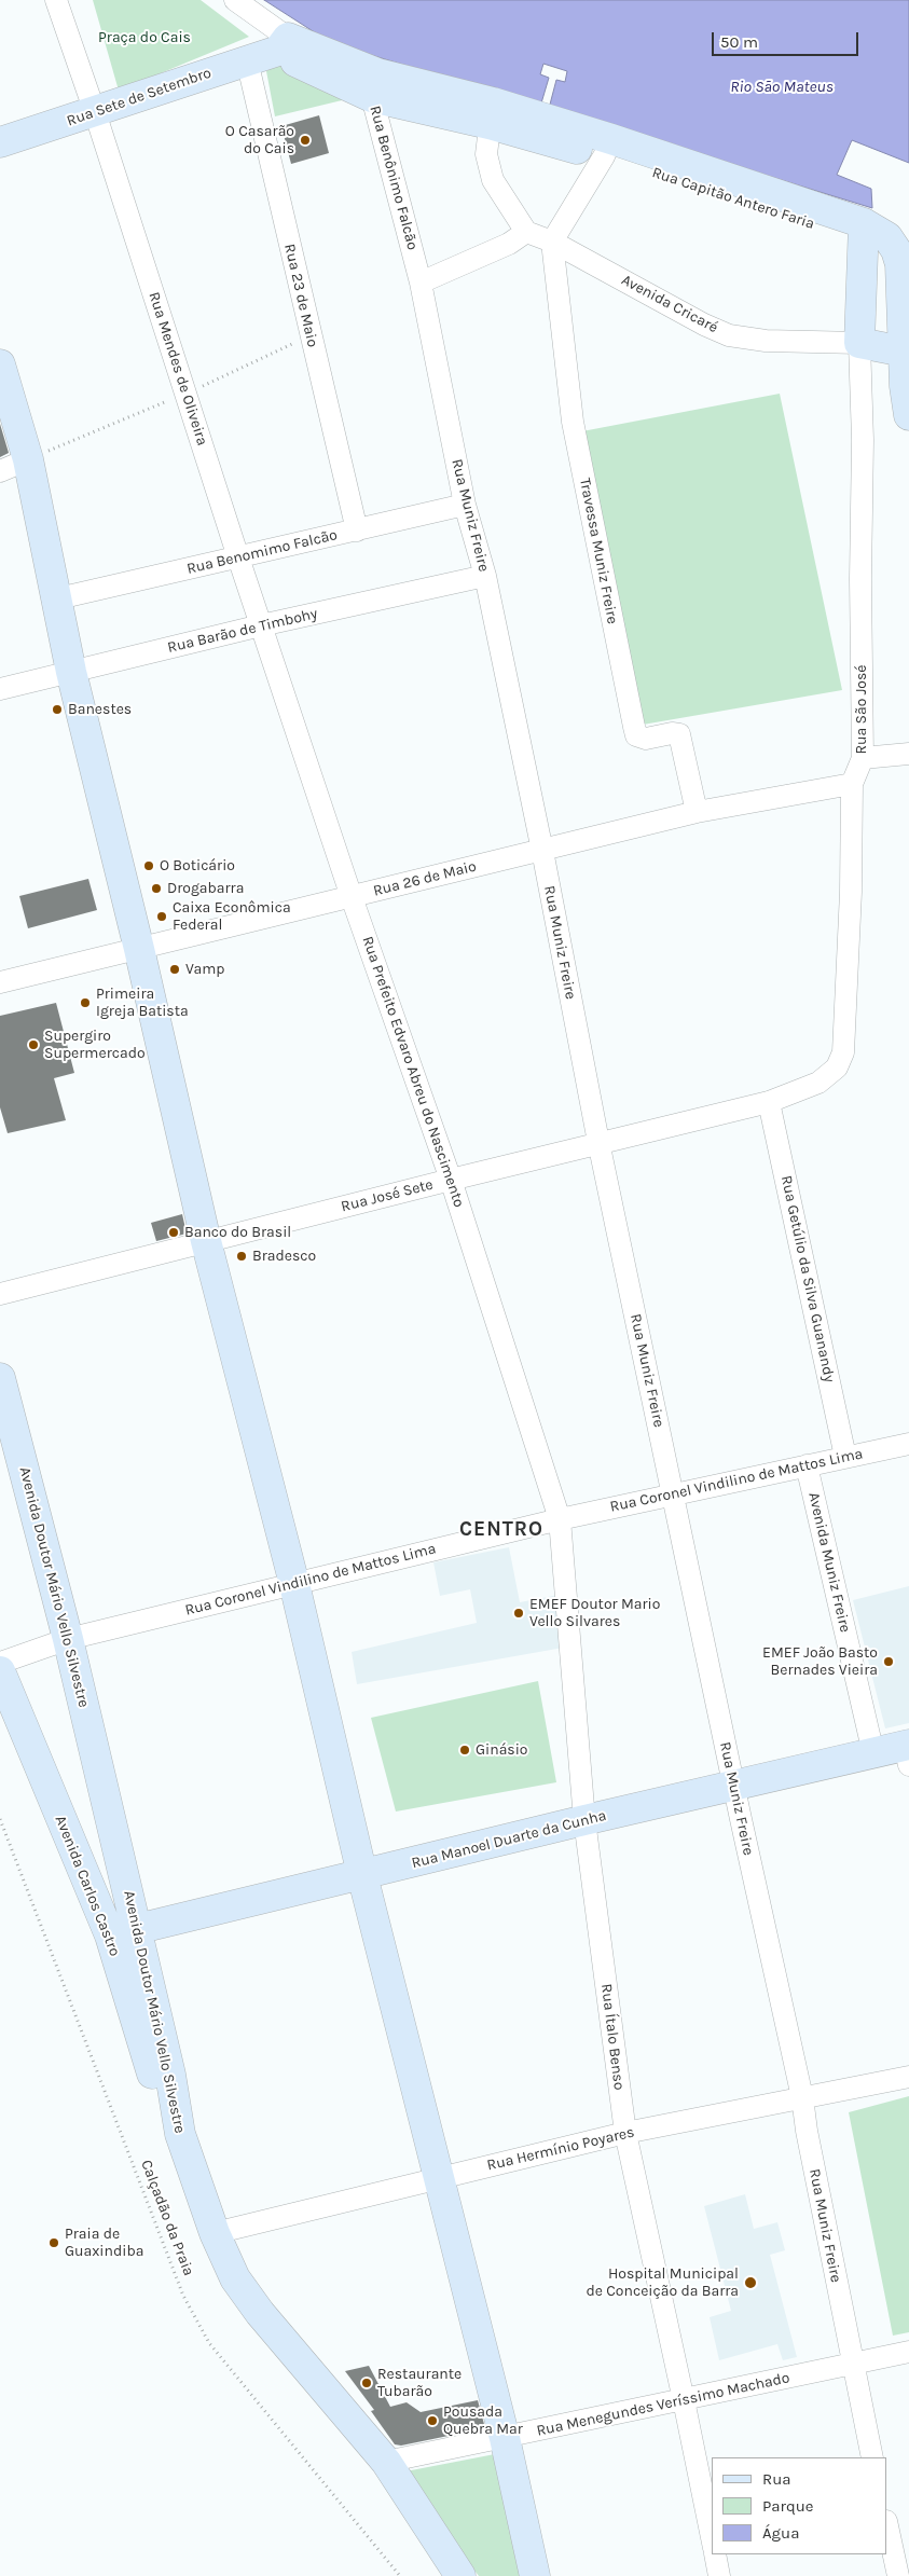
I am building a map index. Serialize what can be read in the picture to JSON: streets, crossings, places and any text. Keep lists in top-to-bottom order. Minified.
{"streets":{"street":["Rua Sete de Setembro","Rua Benônimo Falcão","Rua Capitão Antero Faria","Rua 23 de Maio","Avenida Cricaré","Rua Mendes de Oliveira","Rua Muniz Freire","Travessa Muniz Freire","Rua Benomimo Falcão","Rua Barão de Timbohy","Rua São José","Rua 26 de Maio","Rua Prefeito Edvaro Abreu do Nascimento","Rua José Sete","Rua Getúlio da Silva Guanandy","Rua Coronel Vindilino de Mattos Lima","Avenida Muniz Freire","Avenida Doutor Mário Vello Silvestre","Rua Manoel Duarte da Cunha","Avenida Carlos Castro","Rua Ítalo Benso","Rua Hermínio Poyares","Rua Menegundes Veríssimo Machado"],"path":["Calçadão da Praia"]},"crossings":[["Rua Sete de Setembro","Rua 23 de Maio"],["Rua Sete de Setembro","Rua Mendes de Oliveira"],["Rua Benônimo Falcão","Rua Muniz Freire"],["Rua 23 de Maio","Rua Benomimo Falcão"],["Avenida Cricaré","Travessa Muniz Freire"],["Avenida Cricaré","Rua São José"],["Rua Mendes de Oliveira","Rua Benomimo Falcão"],["Rua Mendes de Oliveira","Rua Barão de Timbohy"],["Rua Mendes de Oliveira","Rua Prefeito Edvaro Abreu do Nascimento"],["Rua Muniz Freire","Rua Benomimo Falcão"],["Rua Muniz Freire","Rua Barão de Timbohy"],["Rua Muniz Freire","Rua 26 de Maio"],["Rua Muniz Freire","Rua José Sete"],["Rua Muniz Freire","Rua Coronel Vindilino de Mattos Lima"],["Rua Muniz Freire","Rua Manoel Duarte da Cunha"],["Rua Muniz Freire","Rua Hermínio Poyares"],["Rua Muniz Freire","Rua Menegundes Veríssimo Machado"],["Travessa Muniz Freire","Rua 26 de Maio"],["Rua Barão de Timbohy","Rua Prefeito Edvaro Abreu do Nascimento"],["Rua São José","Rua 26 de Maio"],["Rua São José","Rua José Sete"],["Rua 26 de Maio","Rua Prefeito Edvaro Abreu do Nascimento"],["Rua Prefeito Edvaro Abreu do Nascimento","Rua José Sete"],["Rua Prefeito Edvaro Abreu do Nascimento","Rua Coronel Vindilino de Mattos Lima"],["Rua Prefeito Edvaro Abreu do Nascimento","Rua Ítalo Benso"],["Rua José Sete","Rua Getúlio da Silva Guanandy"],["Rua Getúlio da Silva Guanandy","Rua Coronel Vindilino de Mattos Lima"],["Rua Coronel Vindilino de Mattos Lima","Avenida Muniz Freire"],["Rua Coronel Vindilino de Mattos Lima","Avenida Doutor Mário Vello Silvestre"],["Rua Coronel Vindilino de Mattos Lima","Rua Ítalo Benso"],["Avenida Muniz Freire","Rua Manoel Duarte da Cunha"],["Avenida Doutor Mário Vello Silvestre","Rua Manoel Duarte da Cunha"],["Avenida Doutor Mário Vello Silvestre","Avenida Carlos Castro"],["Avenida Doutor Mário Vello Silvestre","Rua Hermínio Poyares"],["Avenida Doutor Mário Vello Silvestre","Rua Menegundes Veríssimo Machado"],["Rua Manoel Duarte da Cunha","Avenida Carlos Castro"],["Rua Manoel Duarte da Cunha","Rua Ítalo Benso"],["Rua Ítalo Benso","Rua Hermínio Poyares"],["Rua Ítalo Benso","Rua Menegundes Veríssimo Machado"]],"districts":["CENTRO"],"water":["Rio São Mateus"],"parks":["Praça do Cais"],"places":["O Casarão do Cais","Banestes","O Boticário","Drogabarra","Caixa Econômica Federal","Vamp","Primeira Igreja Batista","Supergiro Supermercado","Banco do Brasil","Bradesco","EMEF Doutor Mario Vello Silvares","EMEF João Basto Bernades Vieira","Ginásio","Praia de Guaxindiba","Hospital Municipal de Conceição da Barra","Restaurante Tubarão","Pousada Quebra Mar"],"legend":["Rua","Parque","Água"],"scale_bar":"50 m"}
